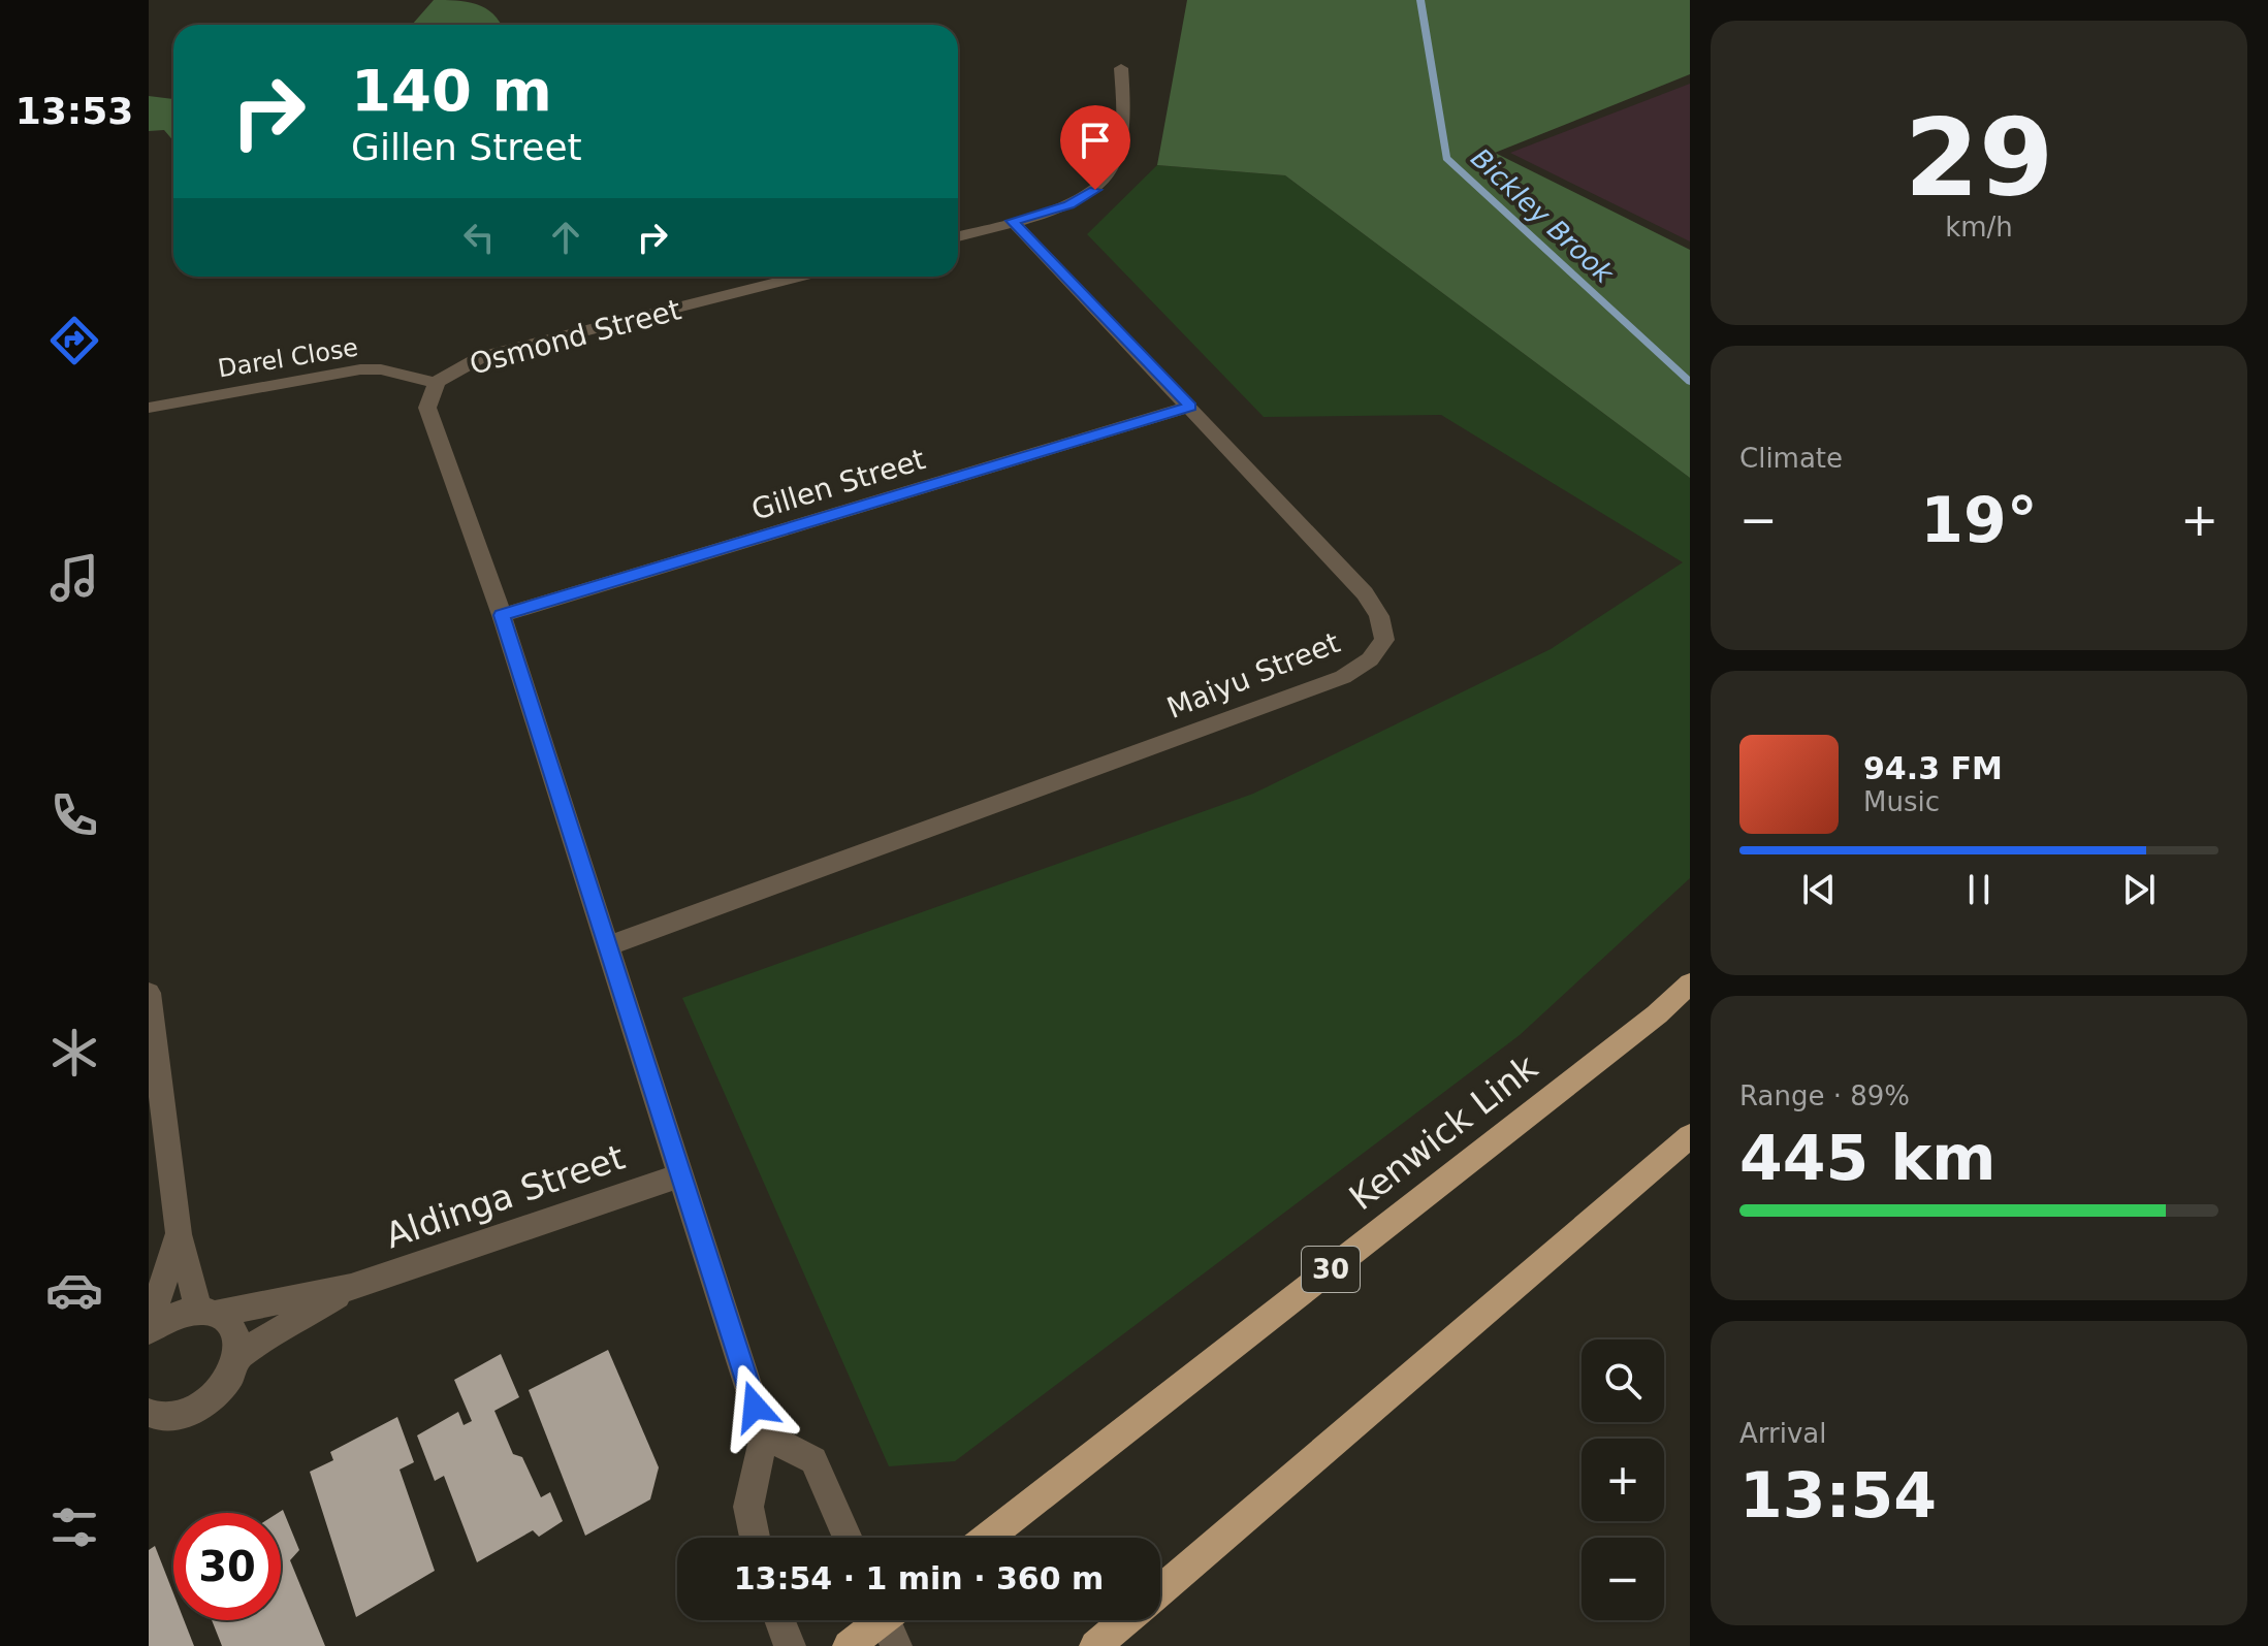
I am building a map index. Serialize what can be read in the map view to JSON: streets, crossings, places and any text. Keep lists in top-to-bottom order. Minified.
{"streets":{"highway":["Kenwick Link","30"],"street":["Osmond Street","Darel Close","Gillen Street","Maiyu Street","Aldinga Street"]},"crossings":[["Osmond Street","Darel Close"],["Osmond Street","Gillen Street"],["Osmond Street","Maiyu Street"],["Osmond Street","Aldinga Street"],["Gillen Street","Maiyu Street"]],"water":["Bickley Brook"],"page":{"tabs":"13:53","tile":[["29","km/h"],"Climate",["Range · 89%","445 km"],["Arrival","13:54"]],"turn":["140 m","Gillen Street"],"heat":["−","19°","+"],"song":["94.3 FM","Music"],"map_buttons":["+","−"],"limit":"30","trip":"13:54 · 1 min · 360 m"}}
